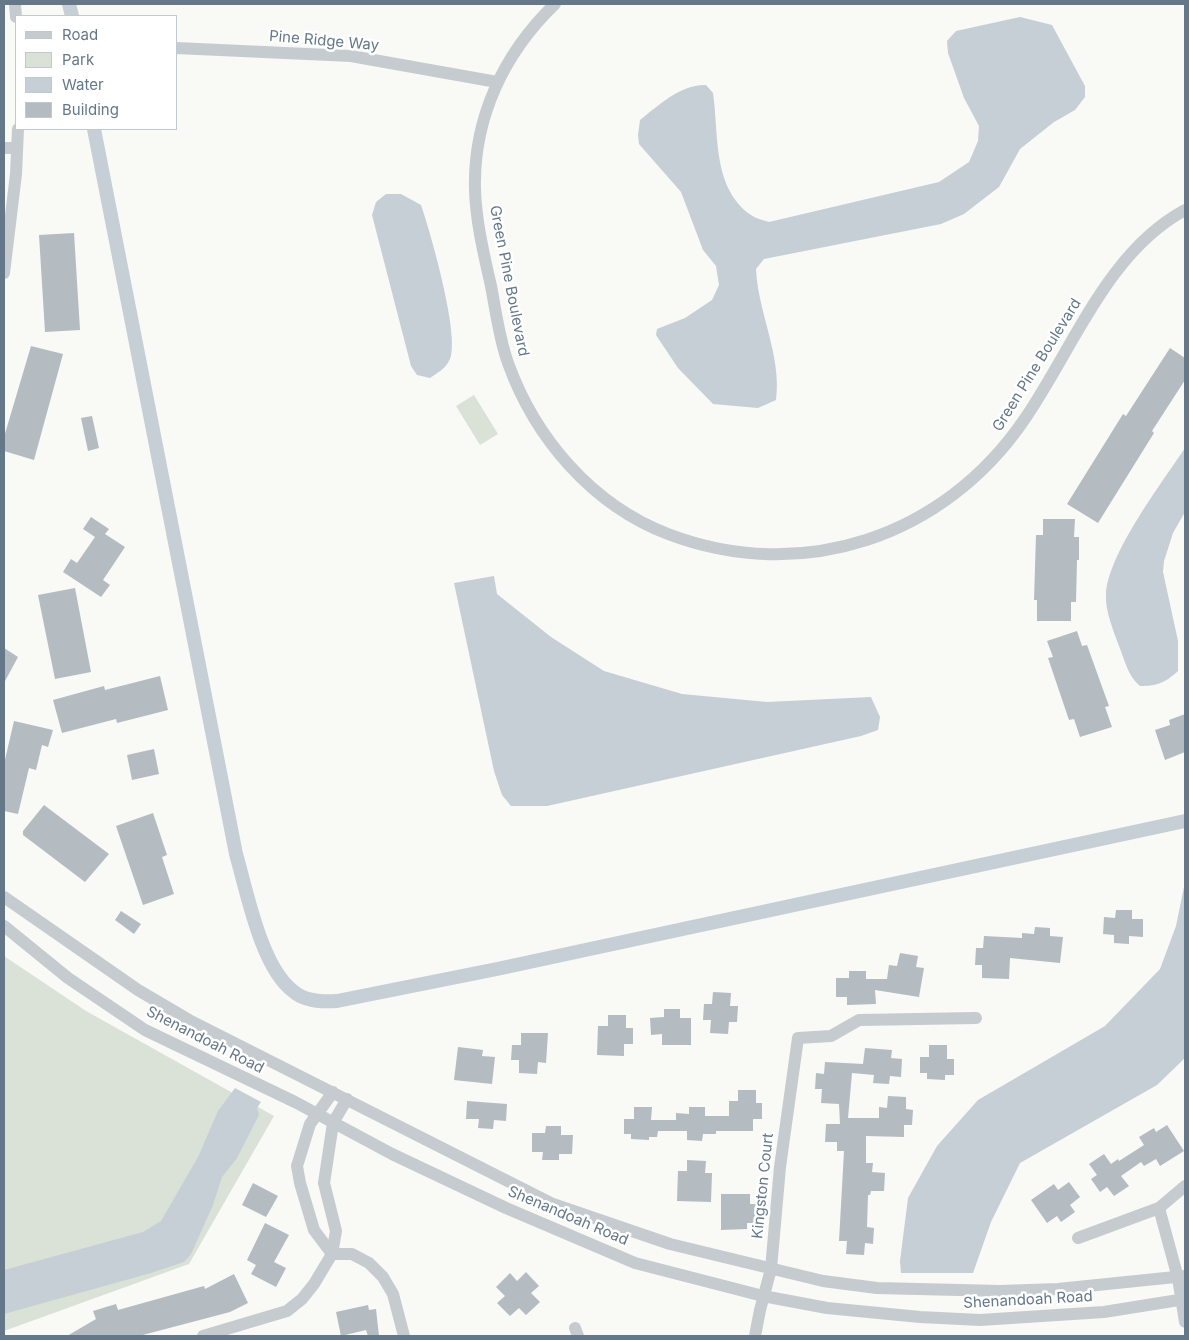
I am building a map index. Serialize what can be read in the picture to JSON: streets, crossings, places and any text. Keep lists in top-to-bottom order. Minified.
{"streets":{"street":["Pine Ridge Way","Green Pine Boulevard","Shenandoah Road","Kingston Court"]},"crossings":[["Pine Ridge Way","Green Pine Boulevard"],["Shenandoah Road","Kingston Court"]],"legend":["Road","Park","Water","Building"]}
